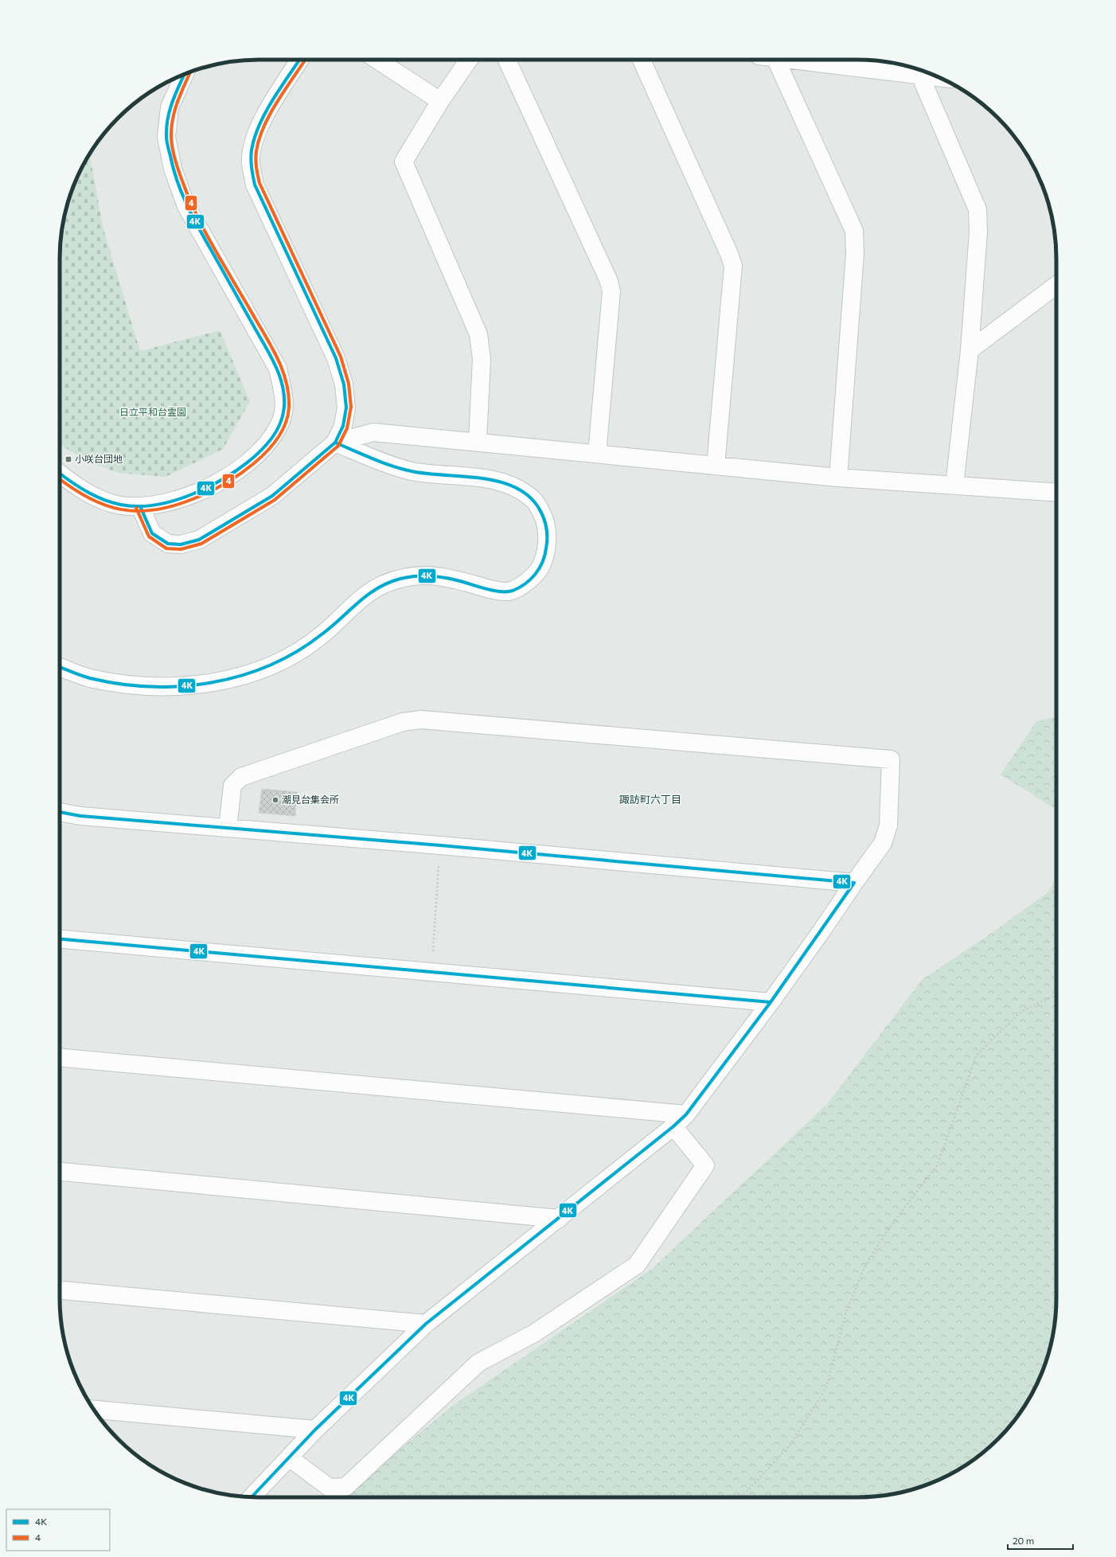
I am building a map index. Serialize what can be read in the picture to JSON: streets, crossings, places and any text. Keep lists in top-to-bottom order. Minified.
{"districts":["諏訪町六丁目"],"parks":["日立平和台霊園"],"places":{"transit":["小咲台団地"],"other":["潮見台集会所"]},"lines":["transit line 4K","transit line 4"],"legend":["4K","4"],"scale_bar":"20 m"}
